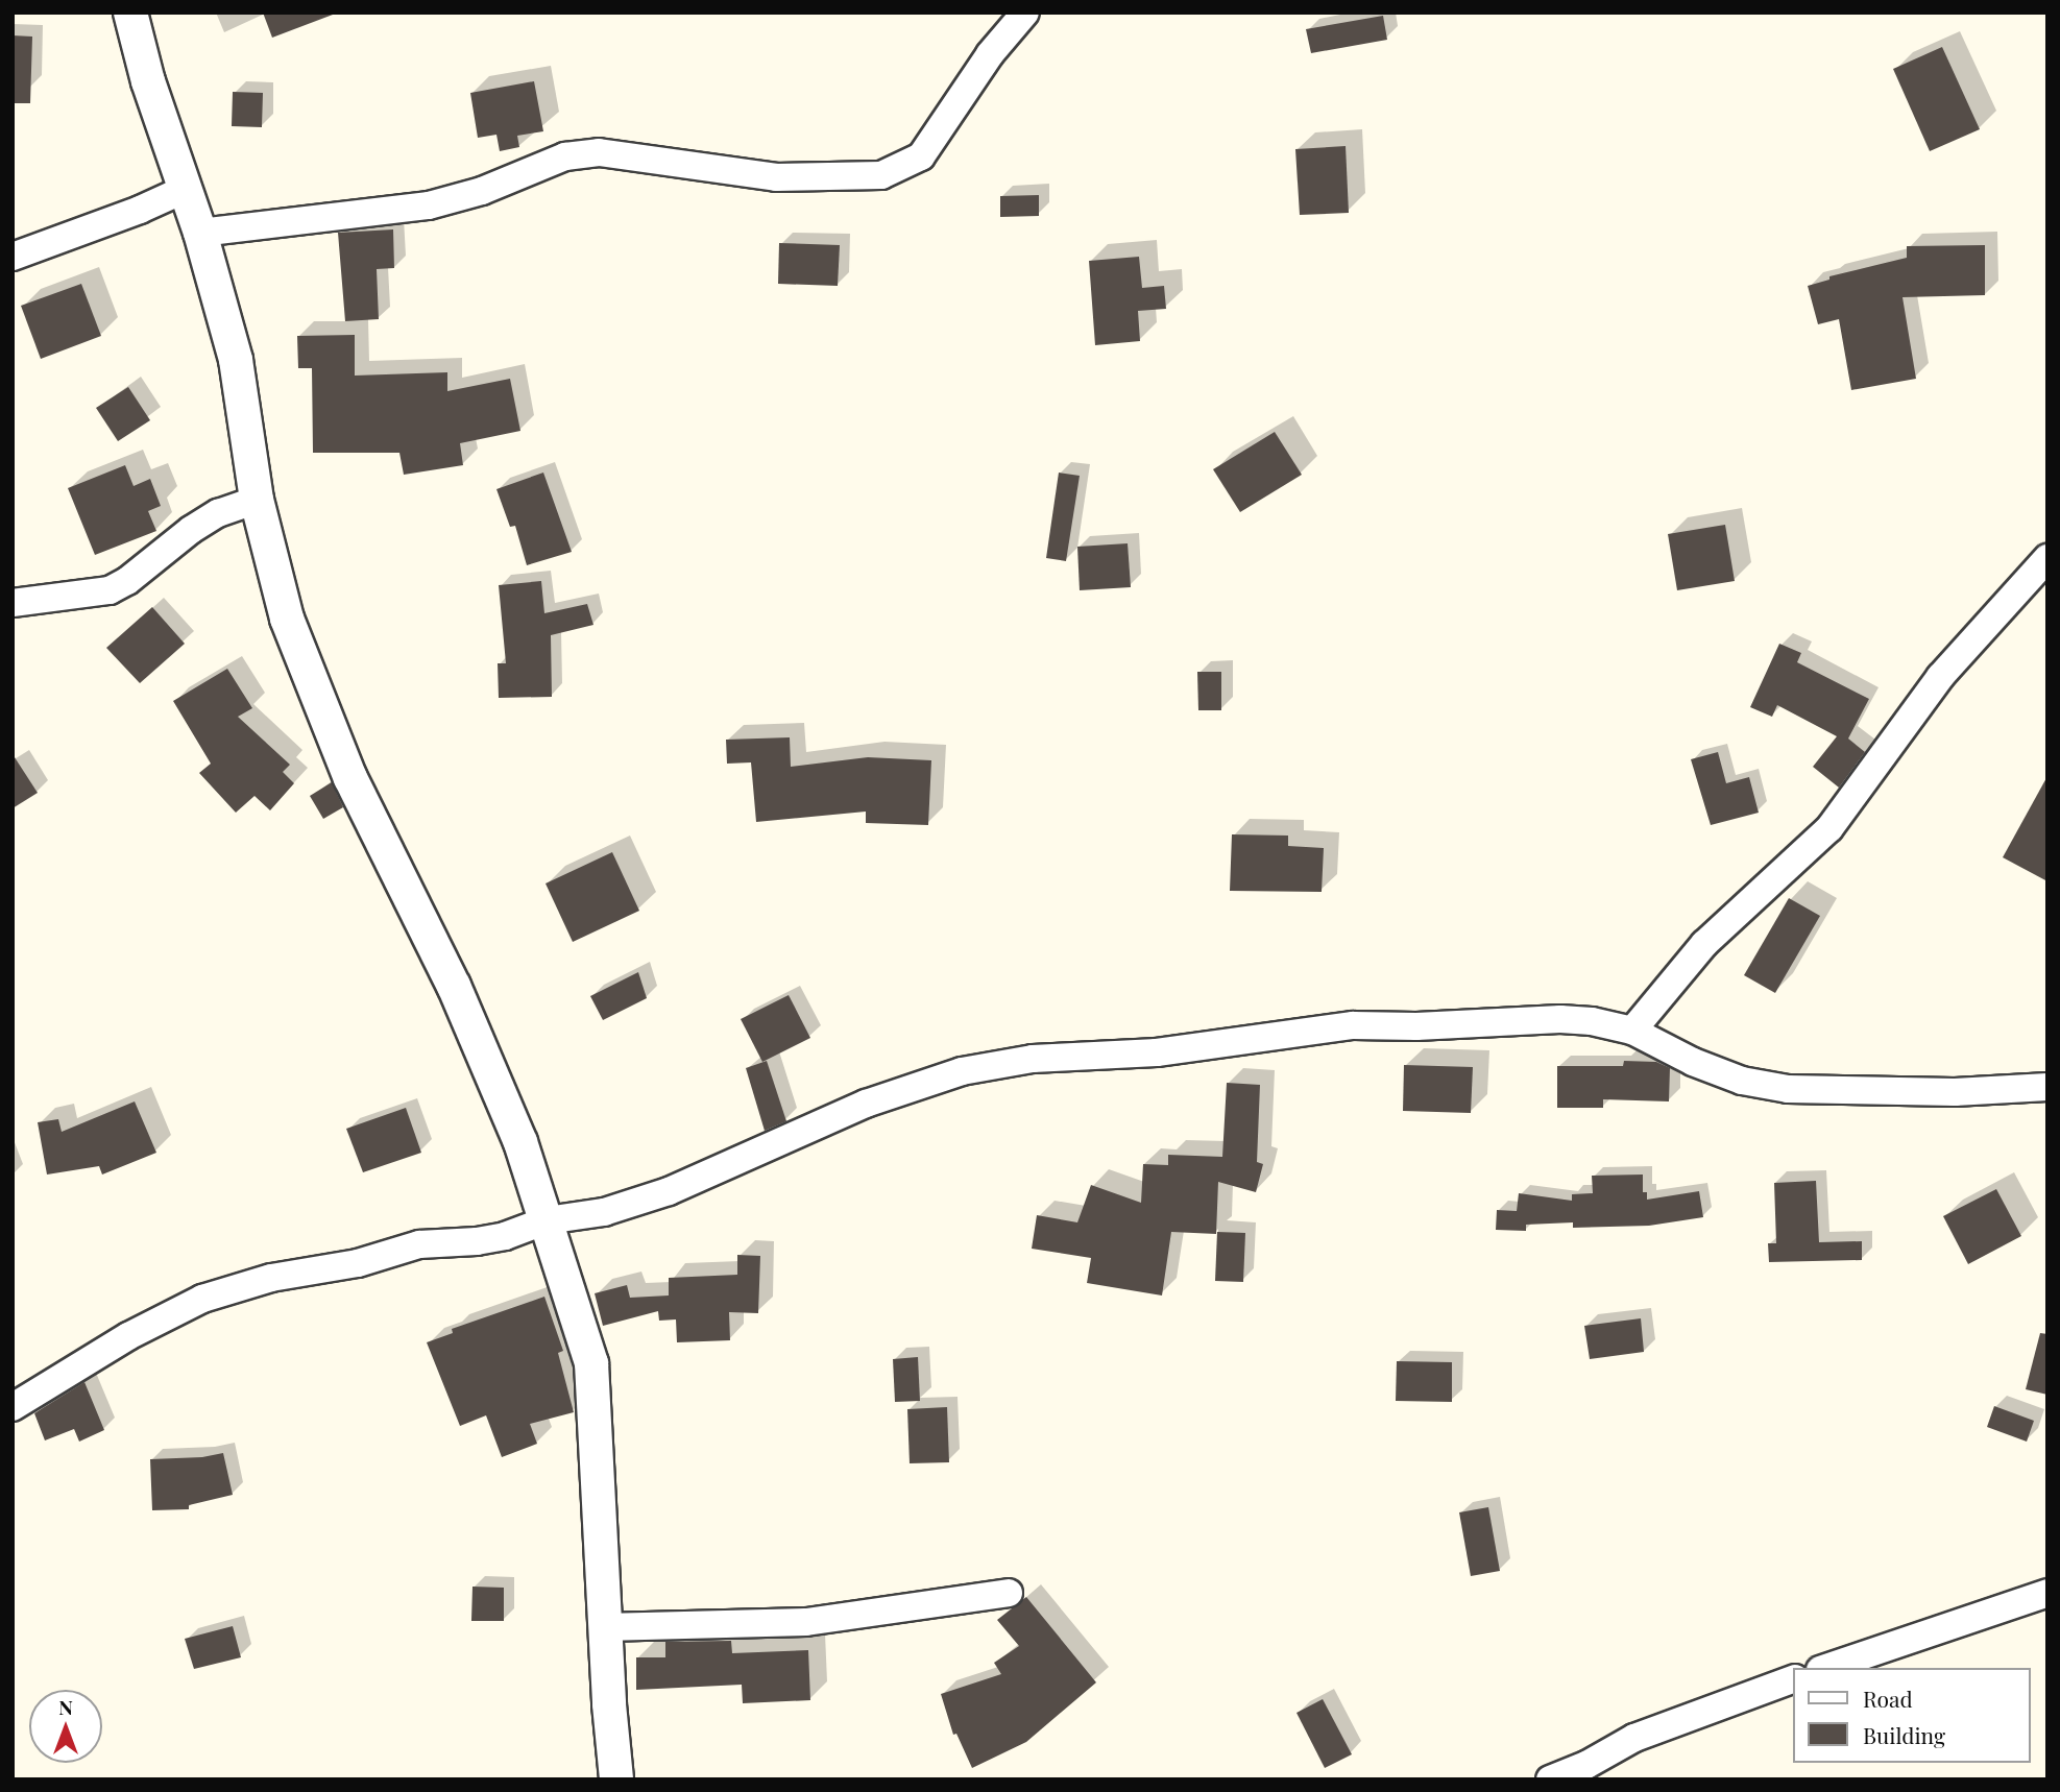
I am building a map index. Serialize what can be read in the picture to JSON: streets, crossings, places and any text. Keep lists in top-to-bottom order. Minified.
{"legend":["Road","Building"],"north":"top"}
